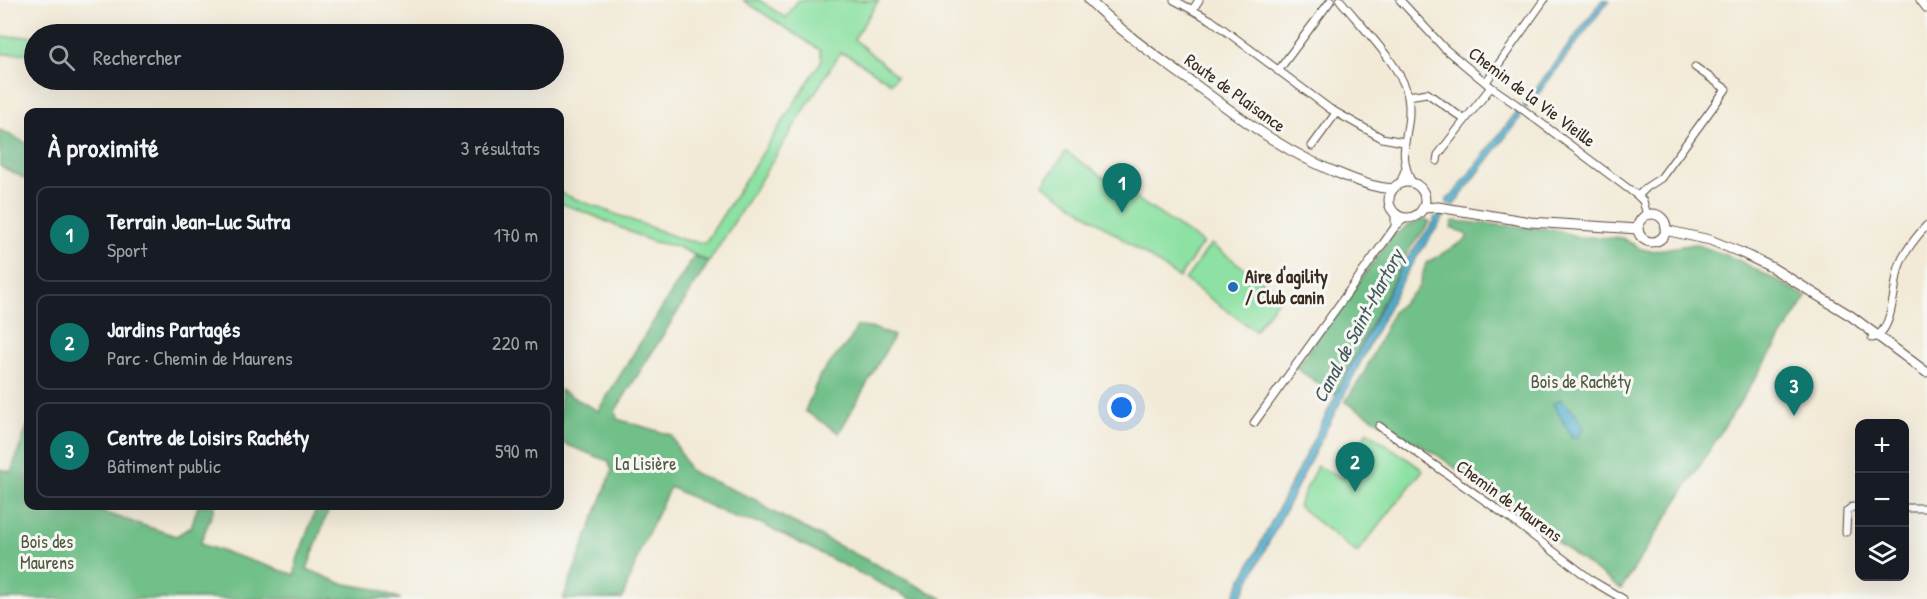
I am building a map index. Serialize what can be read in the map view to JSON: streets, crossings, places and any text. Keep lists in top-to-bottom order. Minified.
{"streets":{"main road":["Route de Plaisance"],"street":["Chemin de la Vie Vieille","Chemin de Maurens"]},"water":["Canal de Saint-Martory"],"parks":["Bois de Rachéty","La Lisière","Bois des Maurens"],"places":["Aire d'agility / Club canin"],"page":{"search":"Rechercher","heading":["À proximité","3 résultats"],"pins":["1","3","2"],"list":[{"mark":"1","name":"Terrain Jean-Luc Sutra","note":"Sport","value":"170 m"},{"mark":"2","name":"Jardins Partagés","note":"Parc · Chemin de Maurens","value":"220 m"},{"mark":"3","name":"Centre de Loisirs Rachéty","note":"Bâtiment public","value":"590 m"}],"map_buttons":["+","−"]}}
